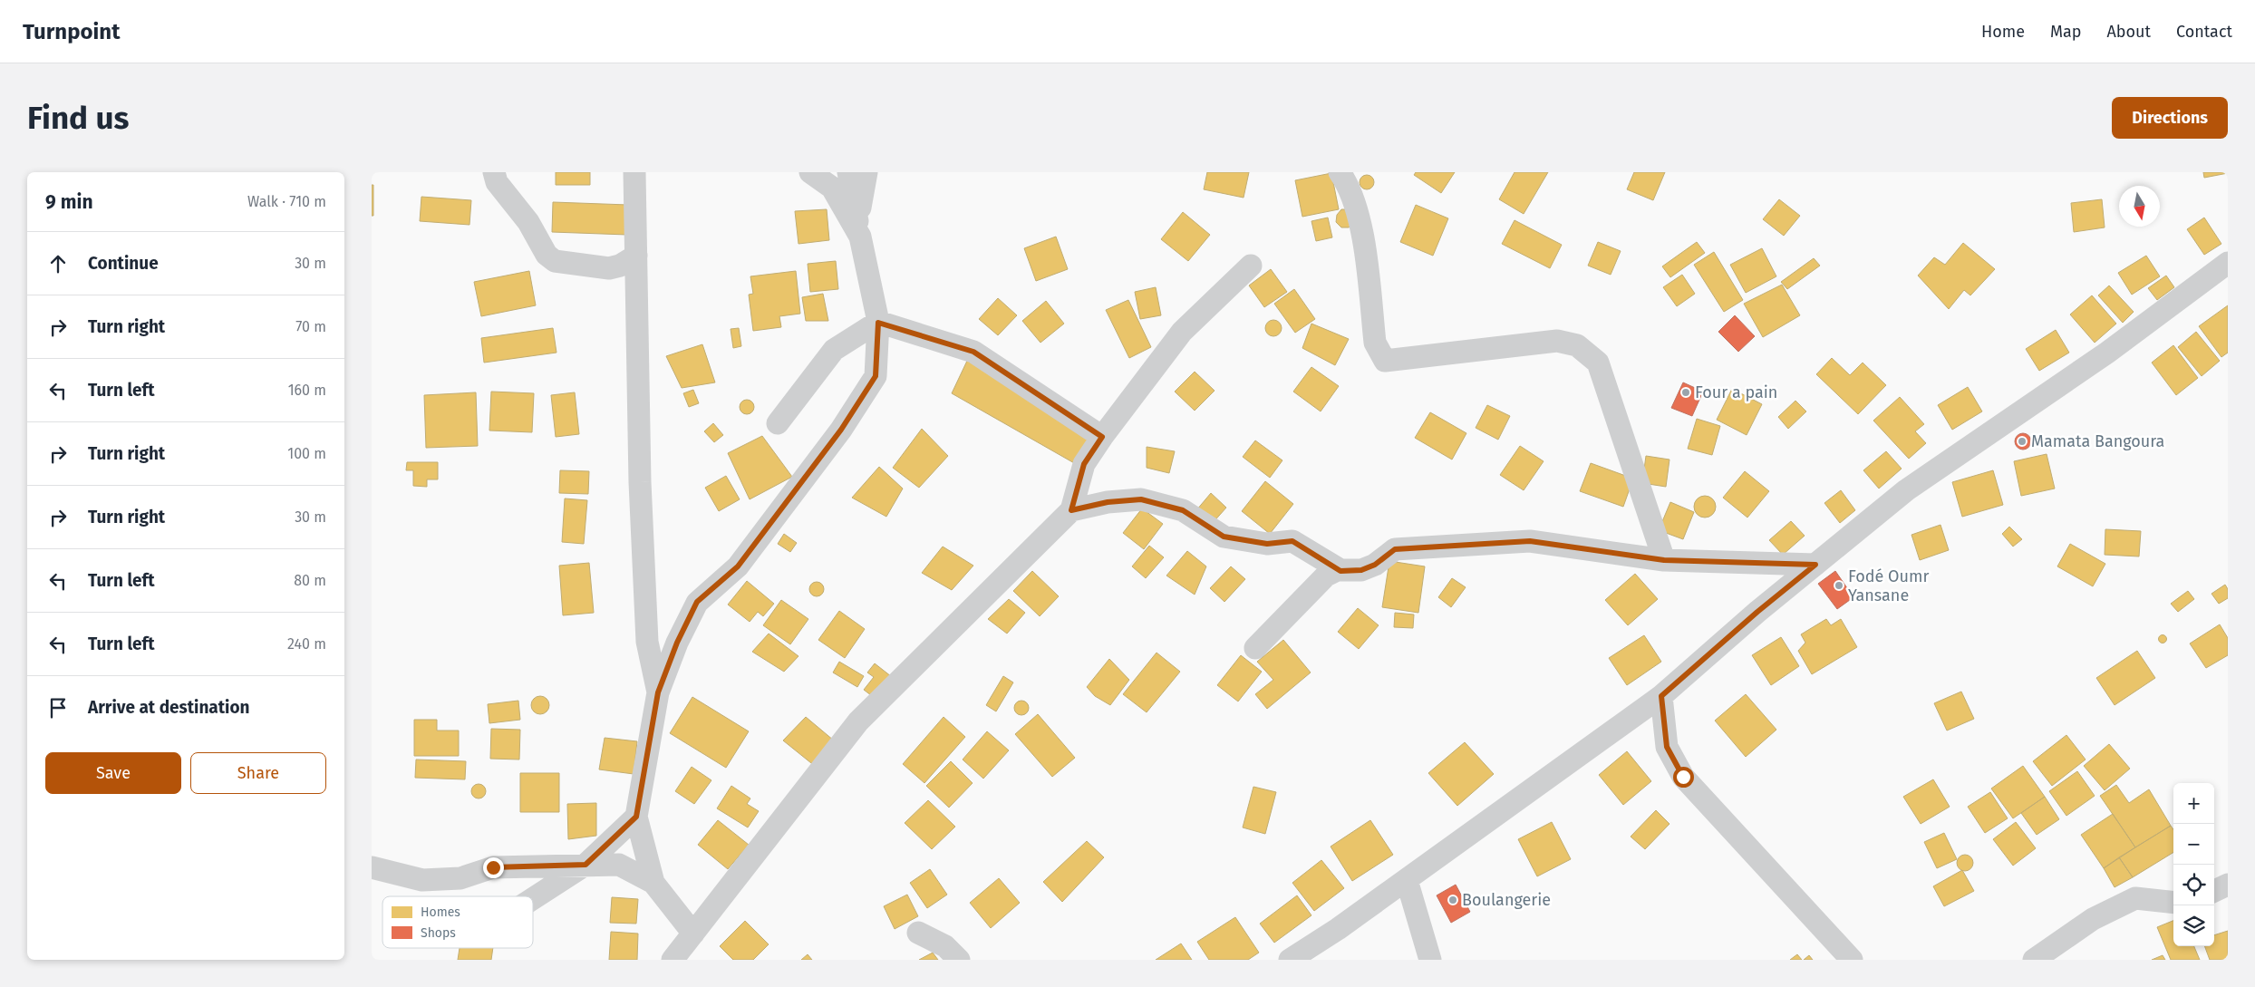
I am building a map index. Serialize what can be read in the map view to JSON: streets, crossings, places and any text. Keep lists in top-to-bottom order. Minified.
{"places":["Four a pain","Mamata Bangoura","Fodé Oumr Yansane","Boulangerie"],"legend":["Homes","Shops"],"north":"bottom","page":{"header":"Turnpoint","nav":["Home","Map","About","Contact"],"buttons":["Directions",["Save","Share"]],"title":"Find us","heading":["9 min","Walk · 710 m"],"list":[["Continue","30 m"],["Turn right","70 m"],["Turn left","160 m"],["Turn right","100 m"],["Turn right","30 m"],["Turn left","80 m"],["Turn left","240 m"],"Arrive at destination"],"map_buttons":["+","−"]}}
